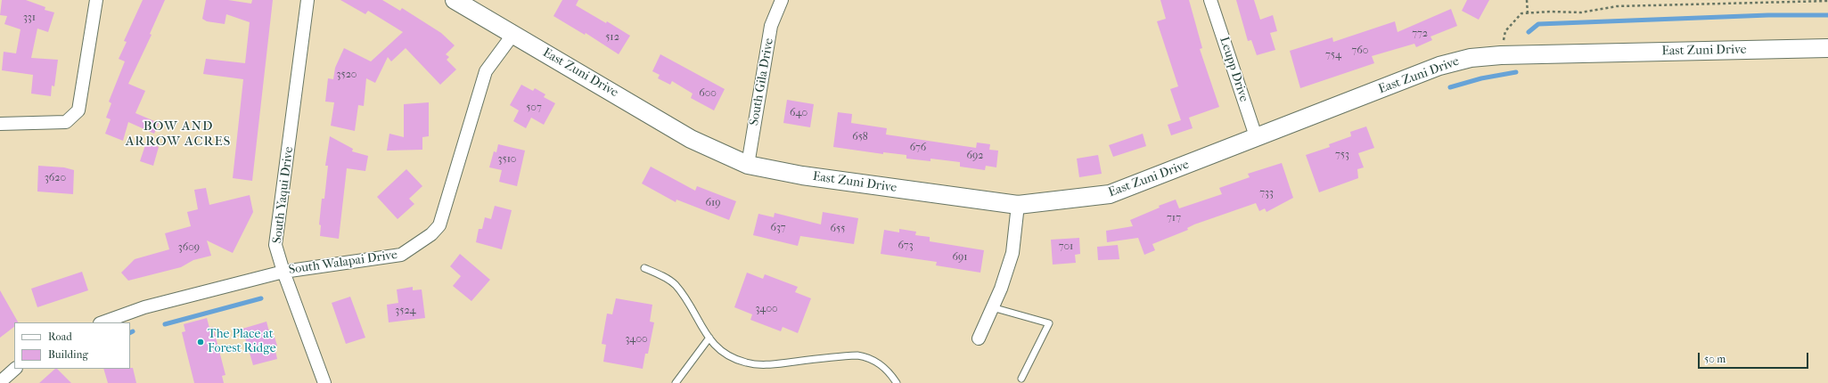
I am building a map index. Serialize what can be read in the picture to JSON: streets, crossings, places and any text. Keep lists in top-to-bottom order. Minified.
{"streets":{"street":["East Zuni Drive","Leupp Drive","South Gila Drive","South Yaqui Drive","South Walapai Drive"]},"crossings":[["East Zuni Drive","Leupp Drive"],["East Zuni Drive","South Gila Drive"],["East Zuni Drive","South Walapai Drive"],["South Yaqui Drive","South Walapai Drive"]],"districts":["BOW AND ARROW ACRES"],"places":["The Place at Forest Ridge"],"house_numbers":["331","772","512","760","754","3520","600","507","640","658","676","753","692","3510","3620","733","619","717","637","655","673","701","3609","691","3400","3524","3400"],"legend":["Road","Building"],"scale_bar":"50 m"}
